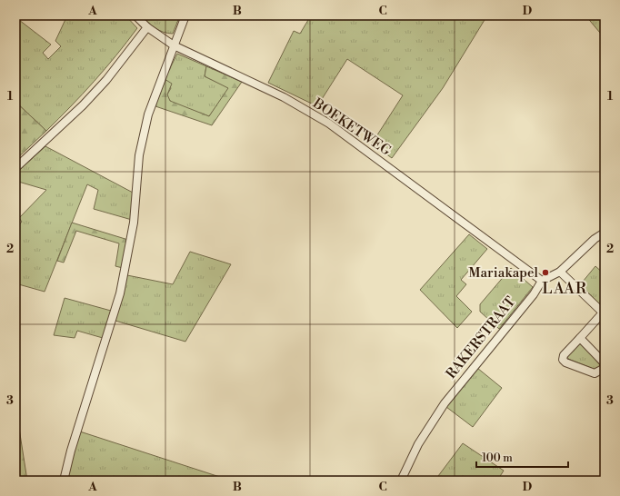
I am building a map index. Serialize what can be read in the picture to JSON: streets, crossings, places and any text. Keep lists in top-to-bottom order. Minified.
{"streets":{"street":["BOEKETWEG","RAKERSTRAAT"]},"crossings":[["BOEKETWEG","RAKERSTRAAT"]],"districts":["LAAR"],"places":["Mariakapel"],"scale_bar":"100 m","grid":{"columns":["A","B","C","D"],"rows":["1","2","3"]}}
